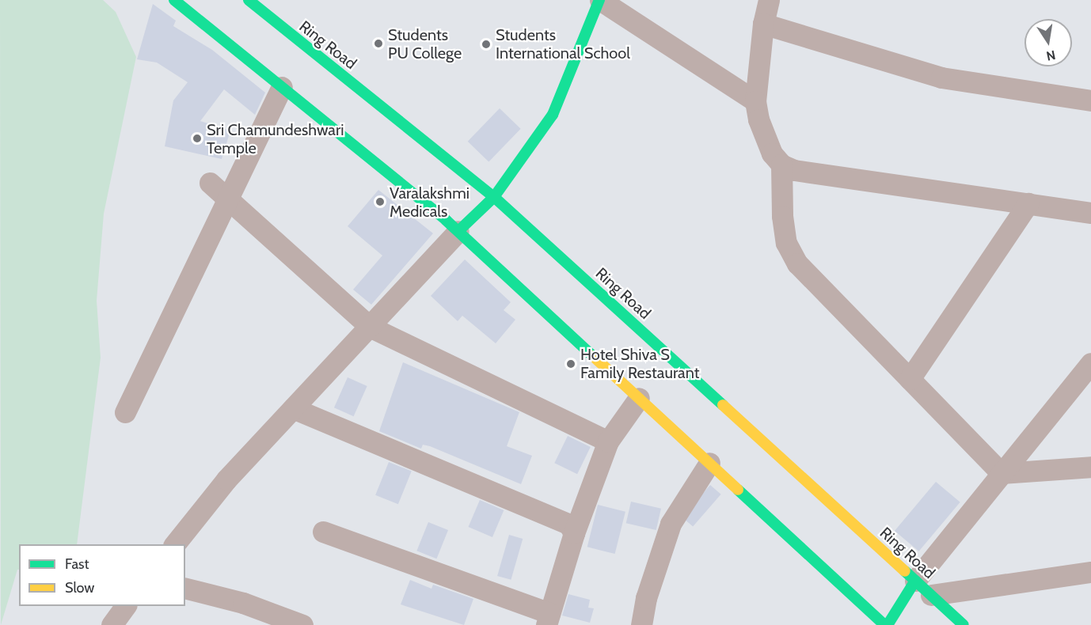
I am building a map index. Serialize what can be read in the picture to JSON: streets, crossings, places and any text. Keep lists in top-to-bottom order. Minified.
{"streets":{"main road":["Ring Road"]},"places":["Students PU College","Students International School","Sri Chamundeshwari Temple","Varalakshmi Medicals","Hotel Shiva S Family Restaurant"],"legend":["Fast","Slow"],"north":"bottom"}
